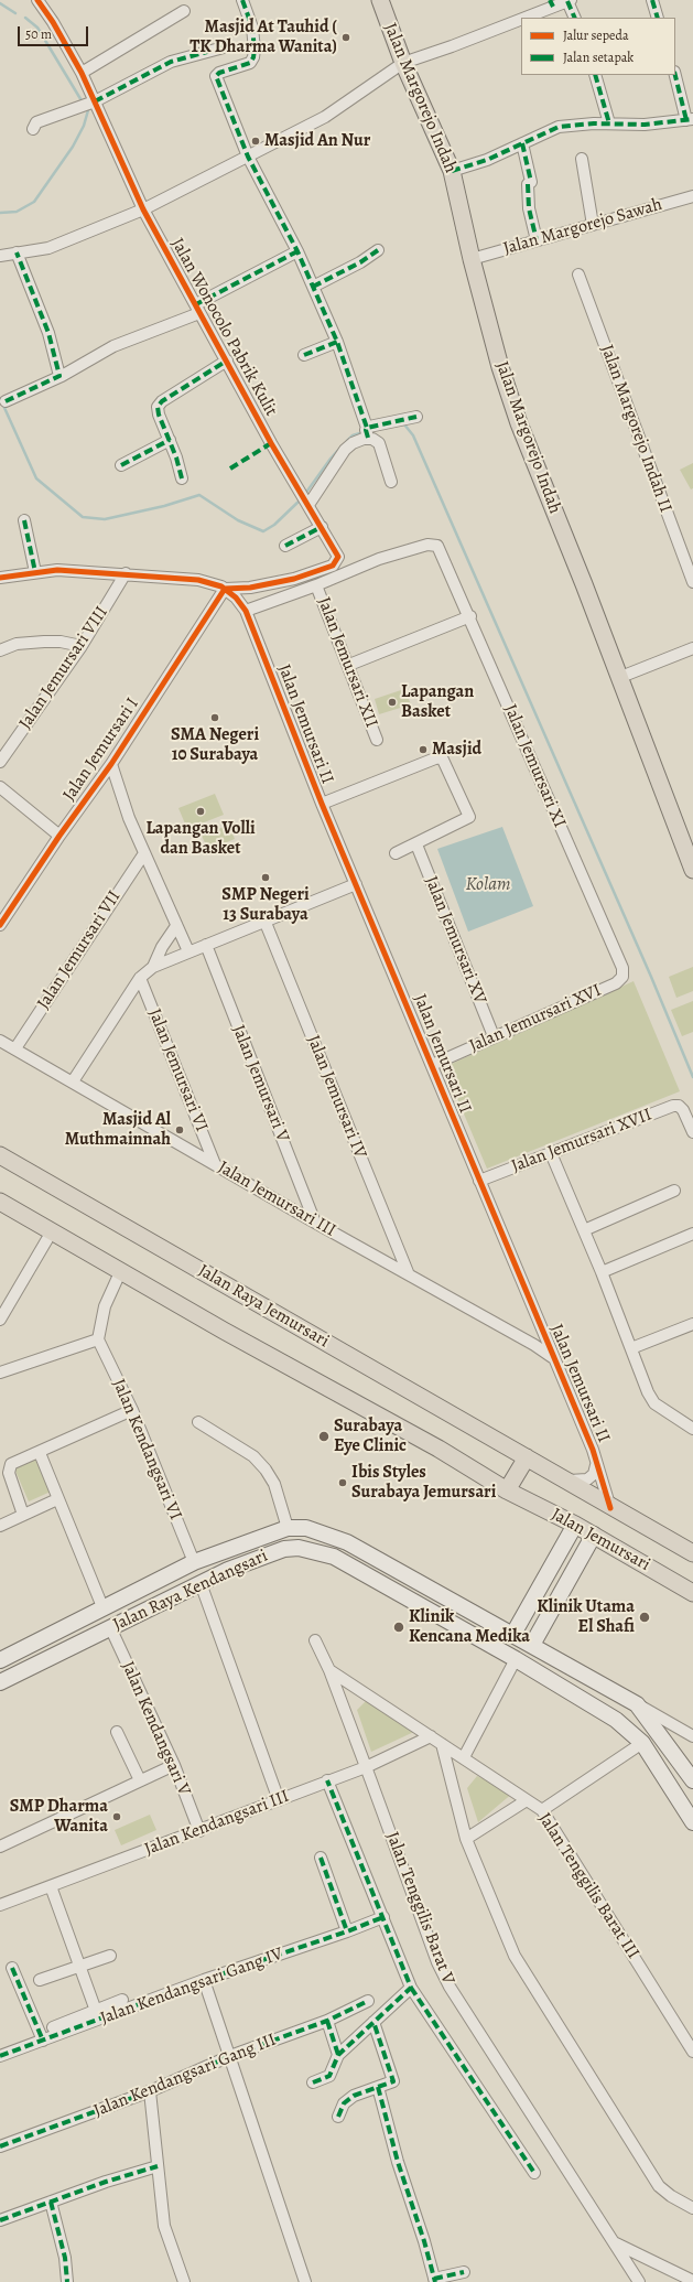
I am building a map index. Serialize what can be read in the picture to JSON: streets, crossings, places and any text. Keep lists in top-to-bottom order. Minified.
{"streets":{"main road":["Jalan Margorejo Indah","Jalan Raya Jemursari","Jalan Jemursari","Jalan Raya Kendangsari"],"street":["Jalan Margorejo Sawah","Jalan Wonocolo Pabrik Kulit","Jalan Margorejo Indah II","Jalan Jemursari XII","Jalan Jemursari VIII","Jalan Jemursari II","Jalan Jemursari I","Jalan Jemursari XI","Jalan Jemursari XV","Jalan Jemursari VII","Jalan Jemursari XVI","Jalan Jemursari VI","Jalan Jemursari V","Jalan Jemursari IV","Jalan Jemursari XVII","Jalan Jemursari III","Jalan Kendangsari VI","Jalan Kendangsari V","Jalan Kendangsari III","Jalan Tenggilis Barat III","Jalan Tenggilis Barat V","Jalan Kendangsari Gang IV","Jalan Kendangsari Gang III"]},"crossings":[["Jalan Margorejo Indah","Jalan Margorejo Sawah"],["Jalan Wonocolo Pabrik Kulit","Jalan Jemursari I"],["Jalan Jemursari XII","Jalan Jemursari XI"],["Jalan Jemursari II","Jalan Jemursari XVI"],["Jalan Jemursari II","Jalan Jemursari VI"],["Jalan Jemursari II","Jalan Jemursari XVII"],["Jalan Jemursari II","Jalan Jemursari III"],["Jalan Jemursari II","Jalan Jemursari"],["Jalan Jemursari XI","Jalan Jemursari XVI"],["Jalan Jemursari XV","Jalan Jemursari XVI"],["Jalan Jemursari VII","Jalan Jemursari III"],["Jalan Jemursari VI","Jalan Jemursari V"],["Jalan Jemursari VI","Jalan Jemursari IV"],["Jalan Jemursari VI","Jalan Jemursari III"],["Jalan Jemursari V","Jalan Jemursari III"],["Jalan Jemursari IV","Jalan Jemursari III"],["Jalan Raya Jemursari","Jalan Jemursari"],["Jalan Kendangsari VI","Jalan Raya Kendangsari"],["Jalan Raya Kendangsari","Jalan Kendangsari V"],["Jalan Kendangsari V","Jalan Kendangsari III"],["Jalan Kendangsari III","Jalan Tenggilis Barat III"],["Jalan Kendangsari III","Jalan Tenggilis Barat V"],["Jalan Tenggilis Barat III","Jalan Tenggilis Barat V"]],"water":["Kolam"],"places":["Masjid At Tauhid ( TK Dharma Wanita)","Masjid An Nur","Lapangan Basket","SMA Negeri 10 Surabaya","Masjid","Lapangan Volli dan Basket","SMP Negeri 13 Surabaya","Masjid Al Muthmainnah","Surabaya Eye Clinic","Ibis Styles Surabaya Jemursari","Klinik Utama El Shafi","Klinik Kencana Medika","SMP Dharma Wanita"],"legend":["Jalur sepeda","Jalan setapak"],"scale_bar":"50 m"}
